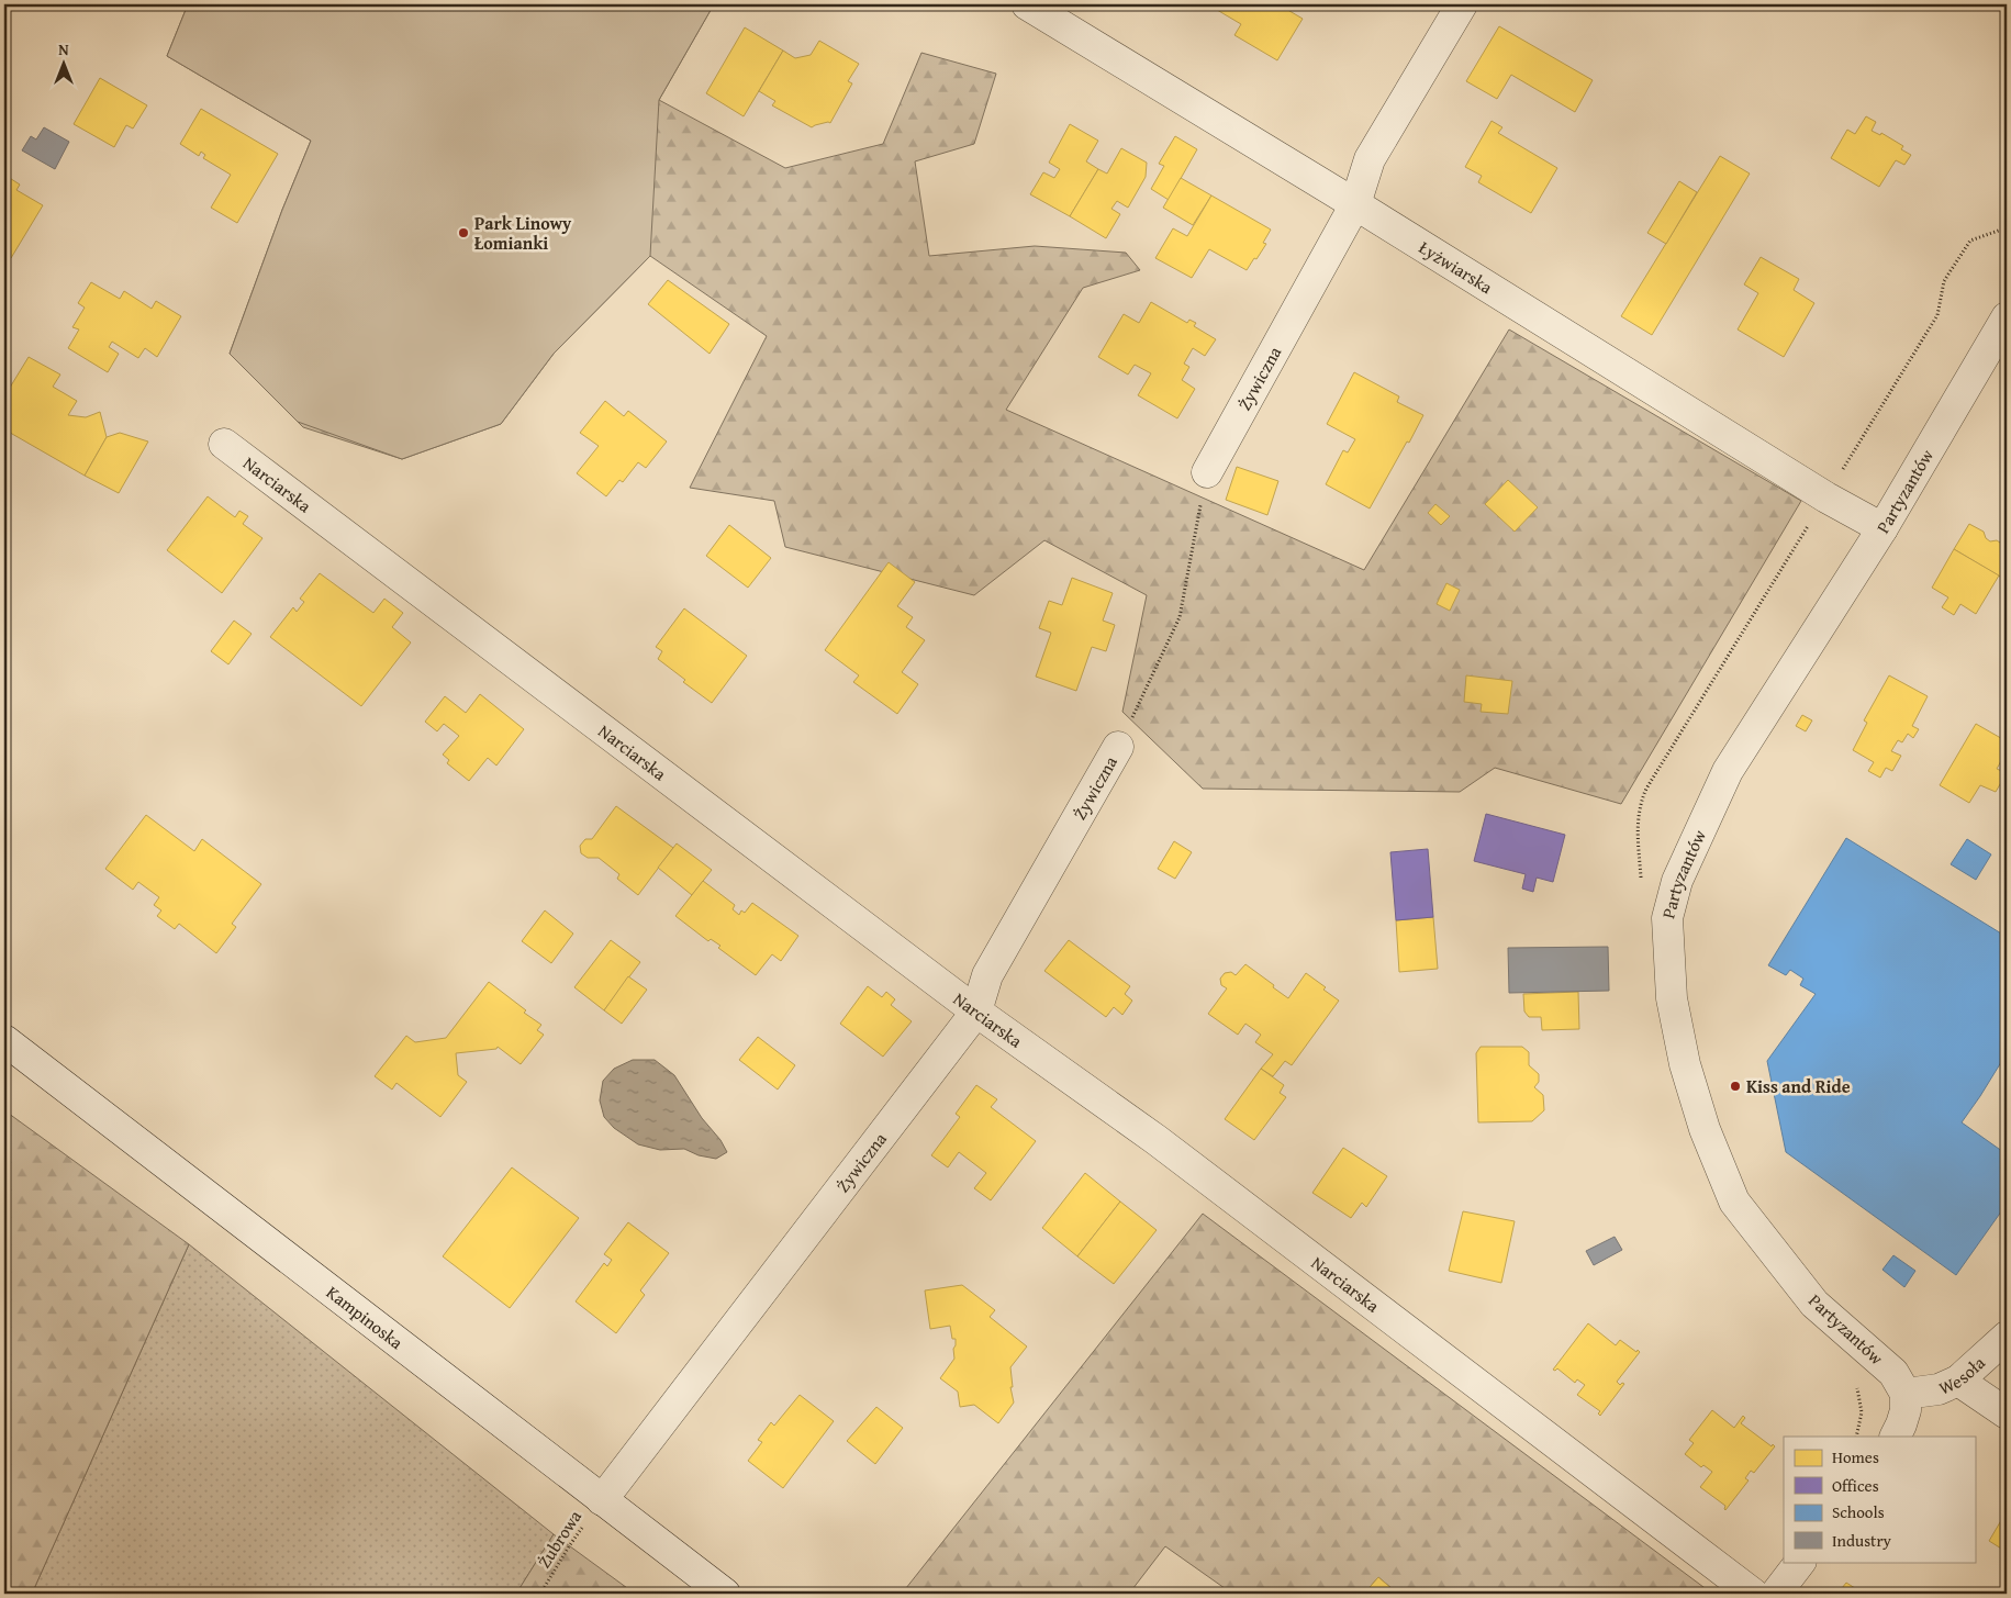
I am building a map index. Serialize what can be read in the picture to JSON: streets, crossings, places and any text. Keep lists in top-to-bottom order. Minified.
{"streets":{"street":["Łyżwiarska","Żywiczna","Narciarska","Partyzantów","Kampinoska","Wesoła"],"path":["Żubrowa"]},"crossings":[["Łyżwiarska","Żywiczna"],["Łyżwiarska","Partyzantów"],["Żywiczna","Narciarska"],["Żywiczna","Kampinoska"],["Żywiczna","Żubrowa"],["Partyzantów","Wesoła"],["Kampinoska","Żubrowa"]],"places":["Park Linowy Łomianki","Kiss and Ride"],"legend":["Homes","Offices","Schools","Industry"],"north":"top"}
